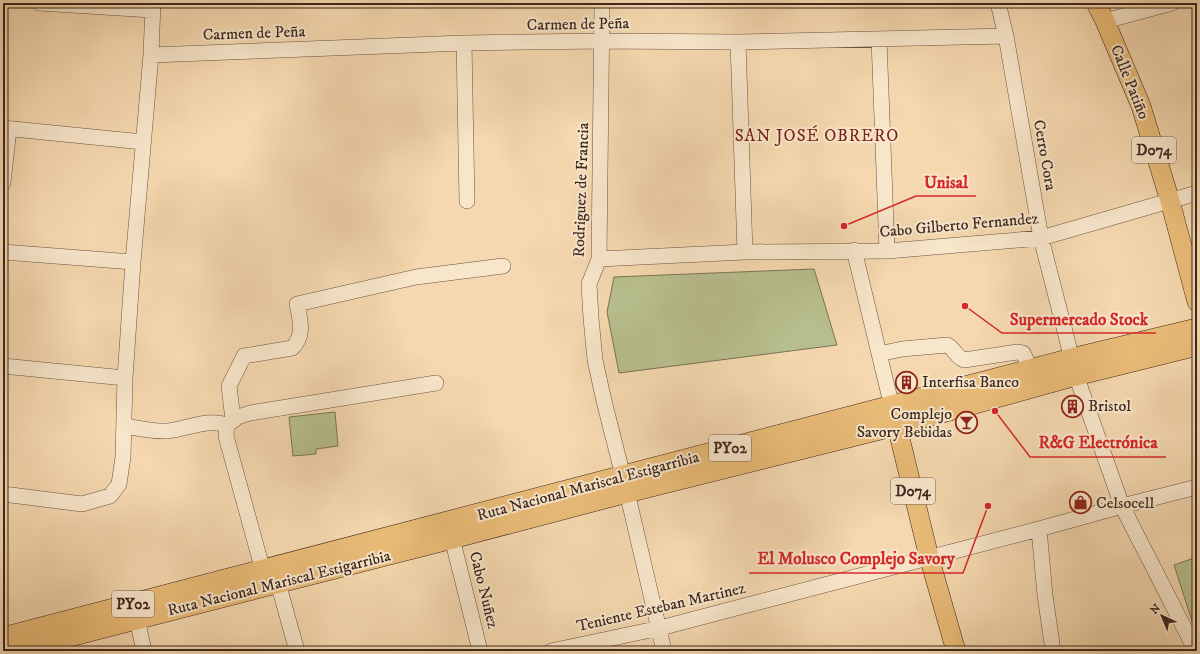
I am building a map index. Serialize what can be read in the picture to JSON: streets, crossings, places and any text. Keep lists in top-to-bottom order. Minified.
{"streets":{"highway":["PY02","Ruta Nacional Mariscal Estigarribia"],"main road":["Calle Patiño","D074"],"street":["Carmen de Peña","Cerro Cora","Rodriguez de Francia","Cabo Gilberto Fernandez","Cabo Nuñez","Teniente Esteban Martinez"]},"crossings":[["Carmen de Peña","Cerro Cora"],["Carmen de Peña","Rodriguez de Francia"],["Calle Patiño","Cabo Gilberto Fernandez"],["D074","Ruta Nacional Mariscal Estigarribia"],["D074","Teniente Esteban Martinez"],["Cerro Cora","Cabo Gilberto Fernandez"],["Cerro Cora","Ruta Nacional Mariscal Estigarribia"],["Cerro Cora","Teniente Esteban Martinez"],["Rodriguez de Francia","Cabo Gilberto Fernandez"],["Rodriguez de Francia","Ruta Nacional Mariscal Estigarribia"],["Rodriguez de Francia","Teniente Esteban Martinez"],["Ruta Nacional Mariscal Estigarribia","Cabo Nuñez"]],"districts":["SAN JOSÉ OBRERO"],"places":{"other":["Unisal","Supermercado Stock","R&G Electrónica","El Molusco Complejo Savory"],"building":["Interfisa Banco","Bristol"],"bar":["Complejo Savory Bebidas"],"shop":["Celsocell"]},"north":"top left"}
